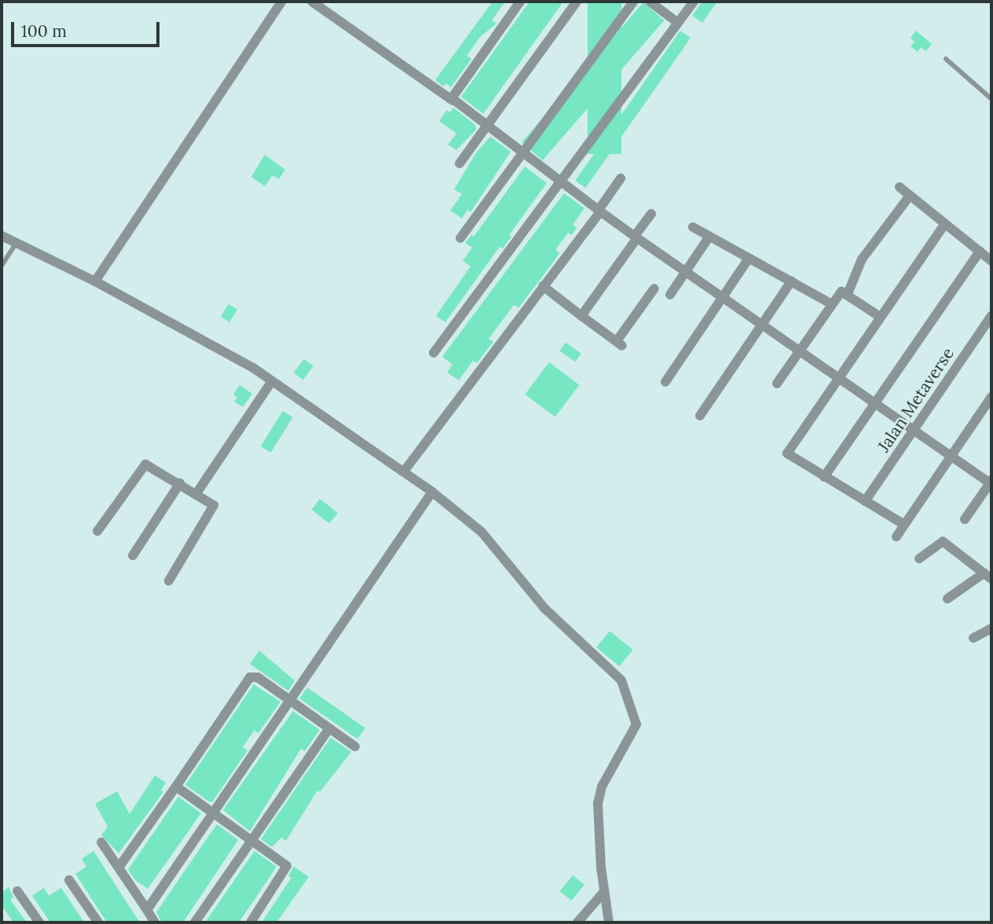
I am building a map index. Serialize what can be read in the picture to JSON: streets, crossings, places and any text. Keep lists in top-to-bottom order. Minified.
{"streets":{"street":["Jalan Metaverse"]},"scale_bar":"100 m"}
